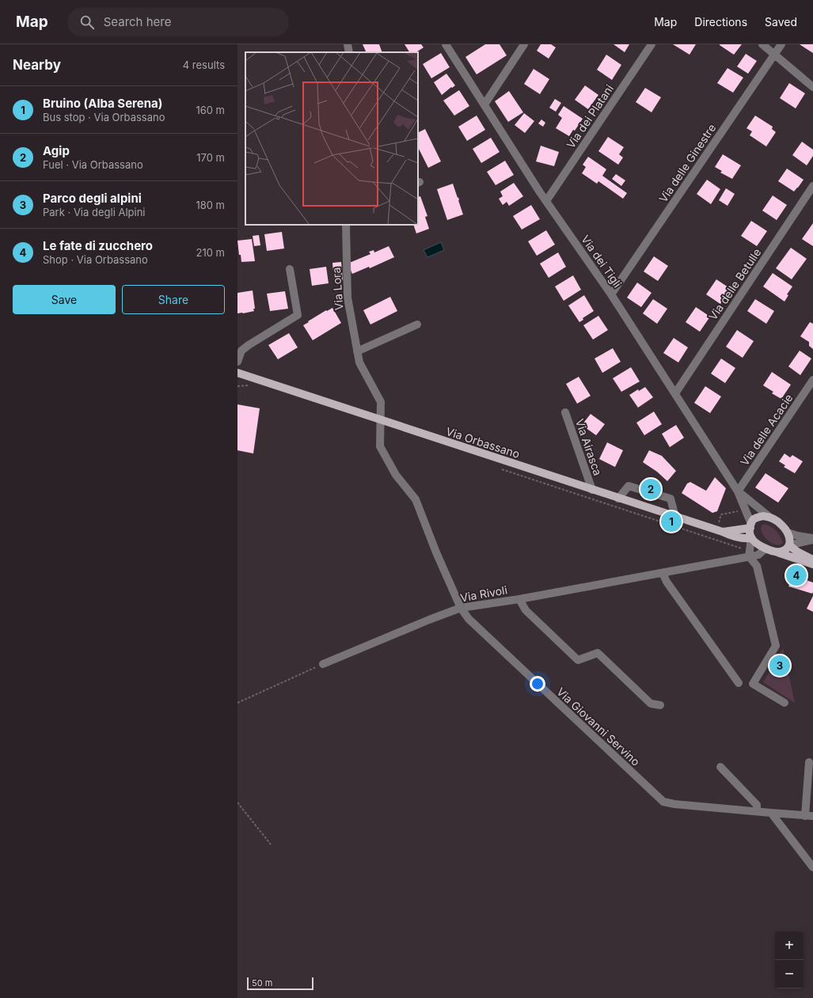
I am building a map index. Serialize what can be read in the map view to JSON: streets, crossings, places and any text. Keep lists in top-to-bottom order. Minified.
{"streets":{"main road":["Via Orbassano"],"street":["Via dei Platani","Via delle Ginestre","Via dei Tigli","Via delle Betulle","Via Lora","Via delle Acacie","Via Airasca","Via Rivoli","Via Giovanni Servino"]},"crossings":[["Via dei Platani","Via dei Tigli"],["Via delle Ginestre","Via dei Tigli"],["Via dei Tigli","Via delle Betulle"],["Via dei Tigli","Via delle Acacie"],["Via dei Tigli","Via Orbassano"],["Via dei Tigli","Via Rivoli"],["Via Lora","Via Orbassano"],["Via Lora","Via Giovanni Servino"],["Via Orbassano","Via Airasca"],["Via Orbassano","Via Rivoli"],["Via Orbassano","Via Giovanni Servino"],["Via Rivoli","Via Giovanni Servino"]],"scale_bar":"50 m","page":{"header":"Map","search":"Search here","nav":["Map","Directions","Saved"],"heading":["Nearby","4 results"],"list":[{"mark":"1","name":"Bruino (Alba Serena)","note":"Bus stop · Via Orbassano","value":"160 m"},{"mark":"2","name":"Agip","note":"Fuel · Via Orbassano","value":"170 m"},{"mark":"3","name":"Parco degli alpini","note":"Park · Via degli Alpini","value":"180 m"},{"mark":"4","name":"Le fate di zucchero","note":"Shop · Via Orbassano","value":"210 m"}],"buttons":["Save","Share"],"pins":["2","1","4","3"],"map_buttons":["+","−"],"scale":"50 m"}}
